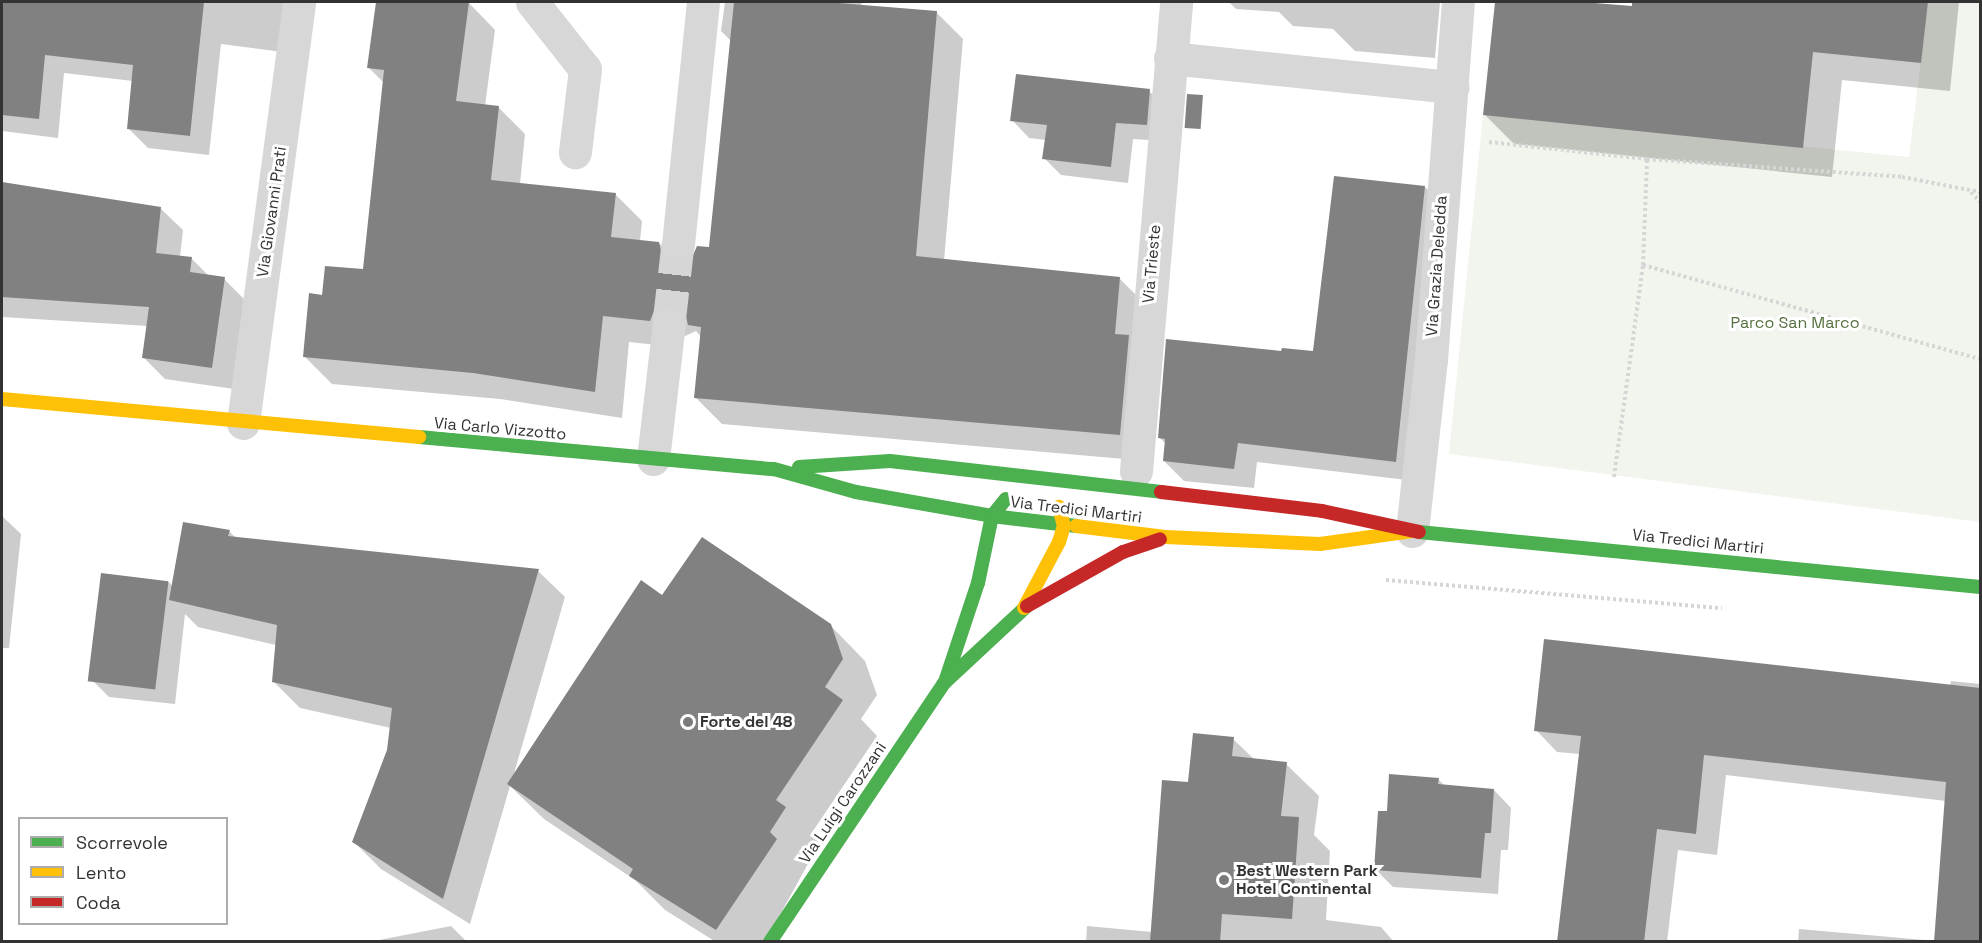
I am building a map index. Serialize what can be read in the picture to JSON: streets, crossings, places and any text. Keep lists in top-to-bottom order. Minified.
{"streets":{"street":["Via Giovanni Prati","Via Trieste","Via Grazia Deledda","Via Carlo Vizzotto","Via Tredici Martiri","Via Luigi Carozzani"]},"crossings":[["Via Giovanni Prati","Via Carlo Vizzotto"],["Via Grazia Deledda","Via Tredici Martiri"],["Via Carlo Vizzotto","Via Tredici Martiri"],["Via Carlo Vizzotto","Via Luigi Carozzani"],["Via Tredici Martiri","Via Luigi Carozzani"]],"parks":["Parco San Marco"],"places":["Forte del 48","Best Western Park Hotel Continental"],"legend":["Scorrevole","Lento","Coda"]}
